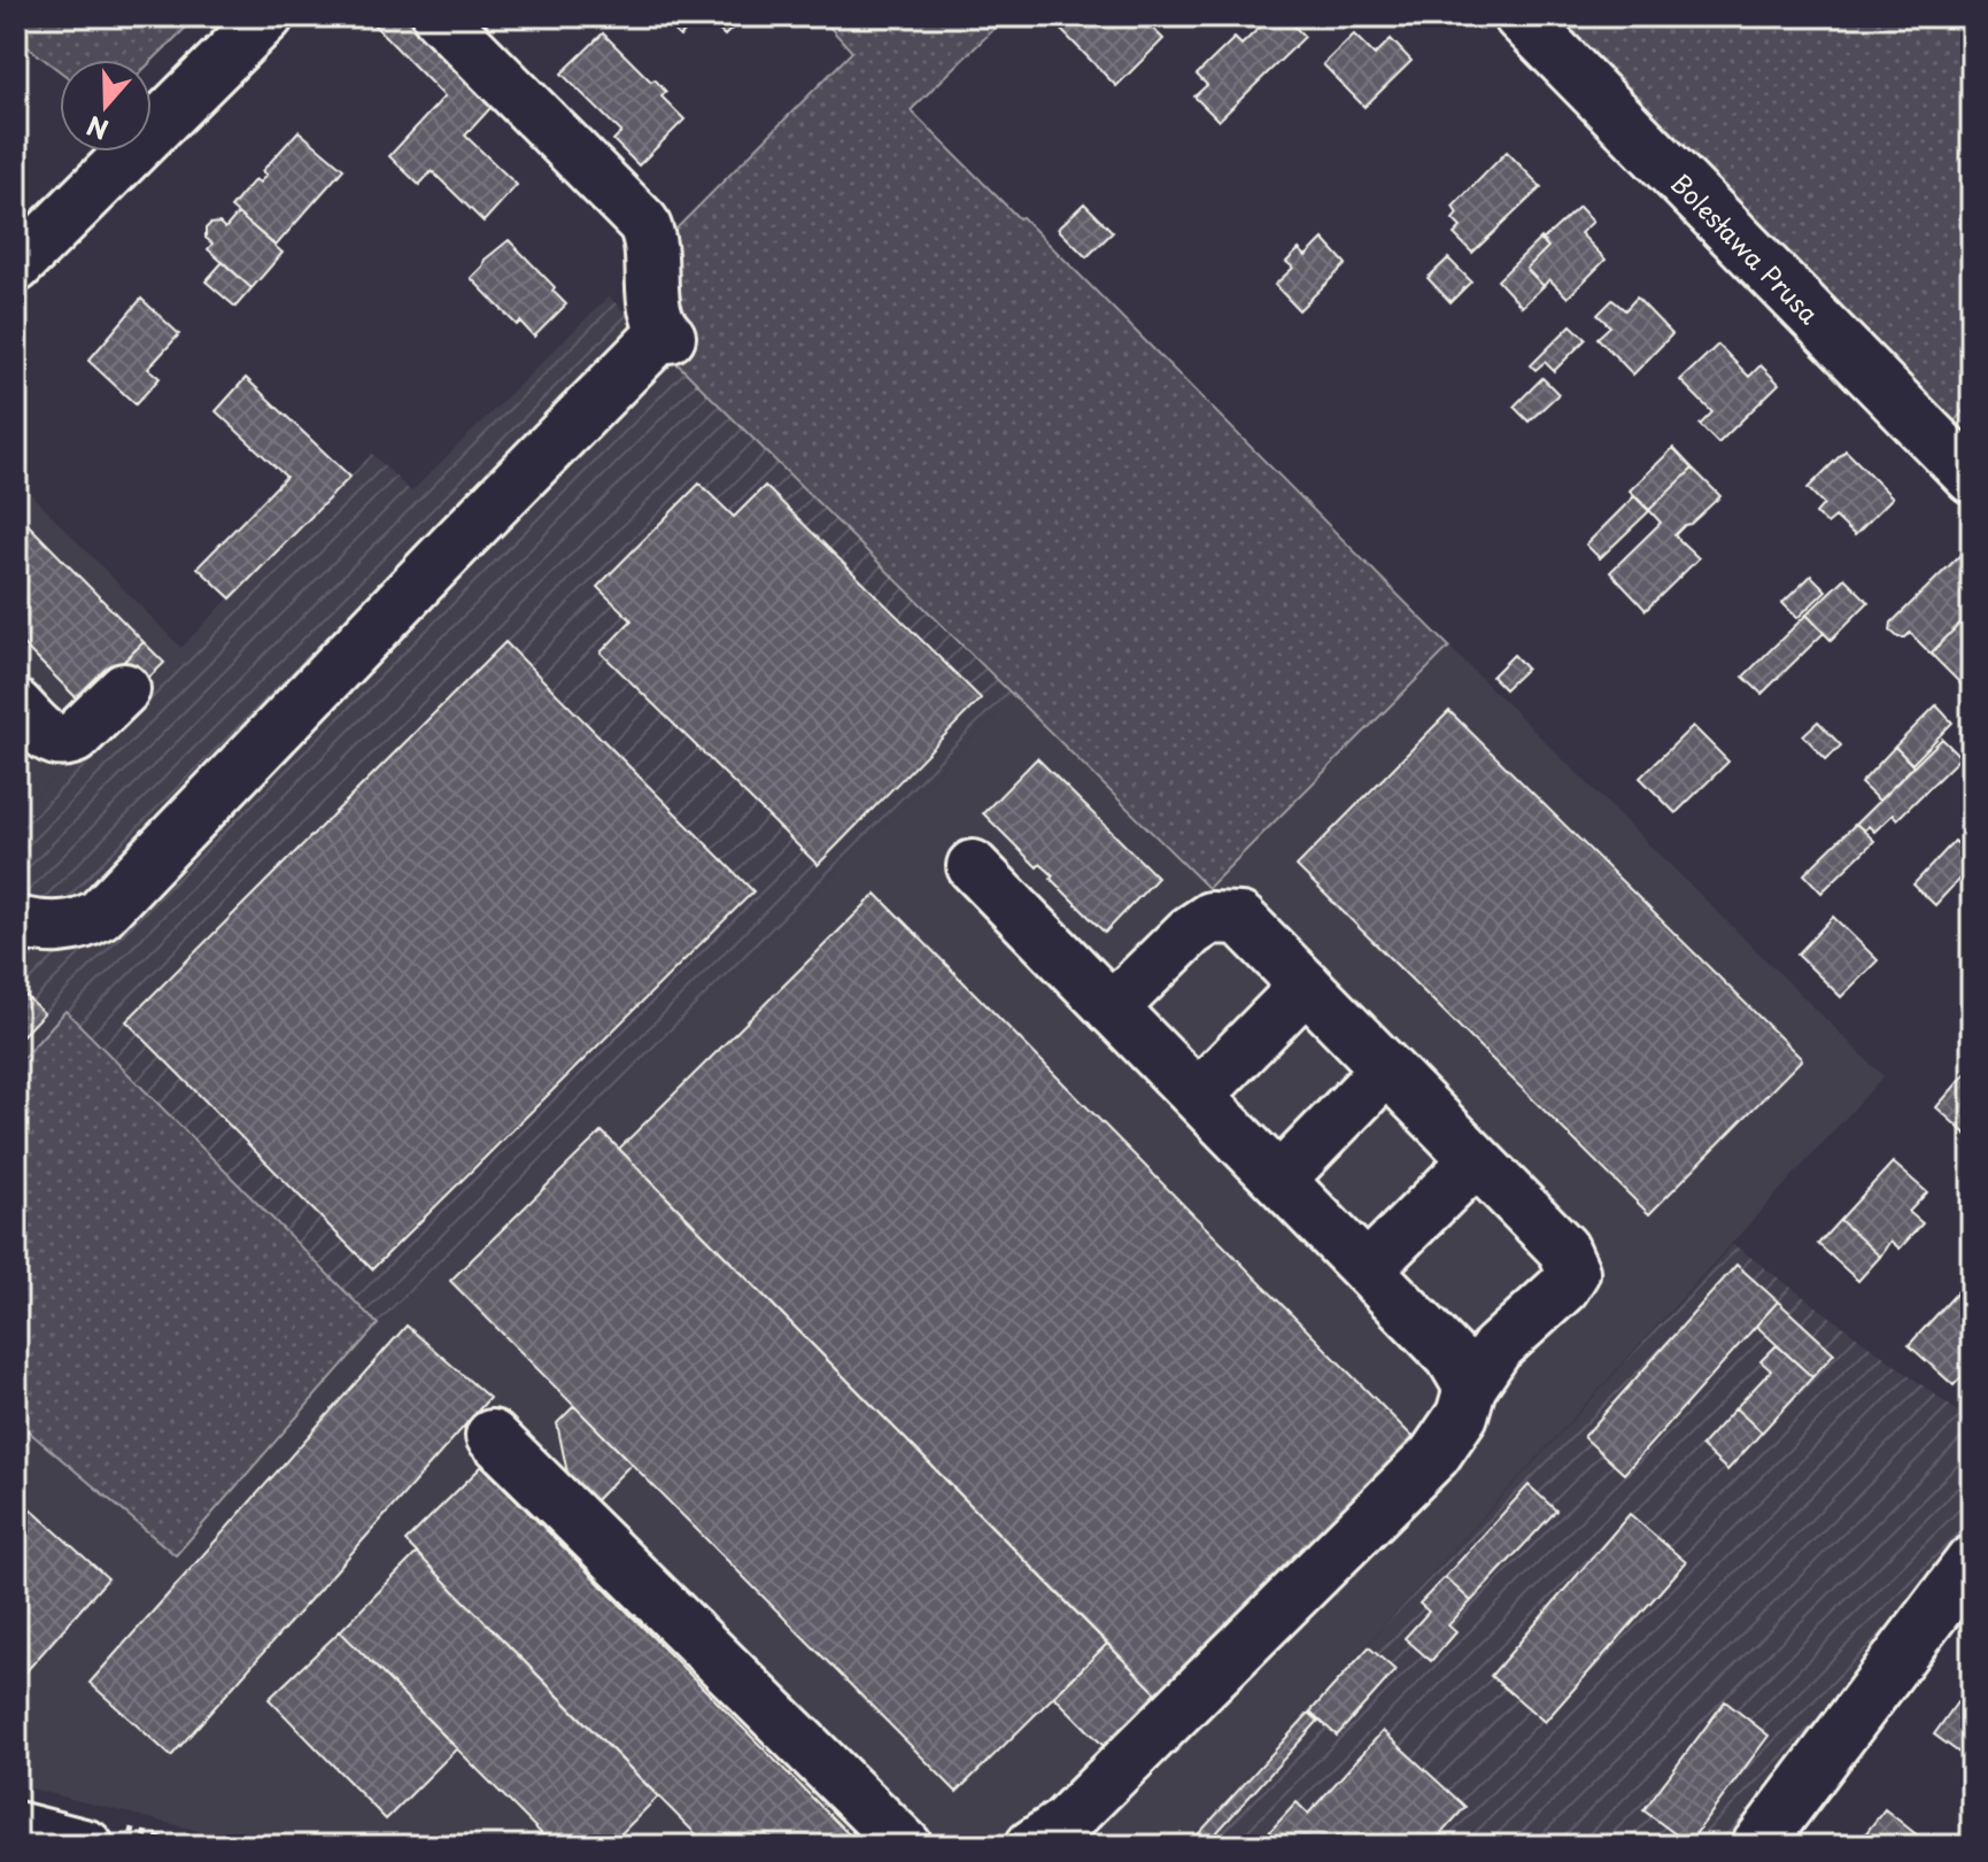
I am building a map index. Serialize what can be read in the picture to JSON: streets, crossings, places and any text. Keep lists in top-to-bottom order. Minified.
{"streets":{"street":["Bolesława Prusa"]},"north":"bottom"}
